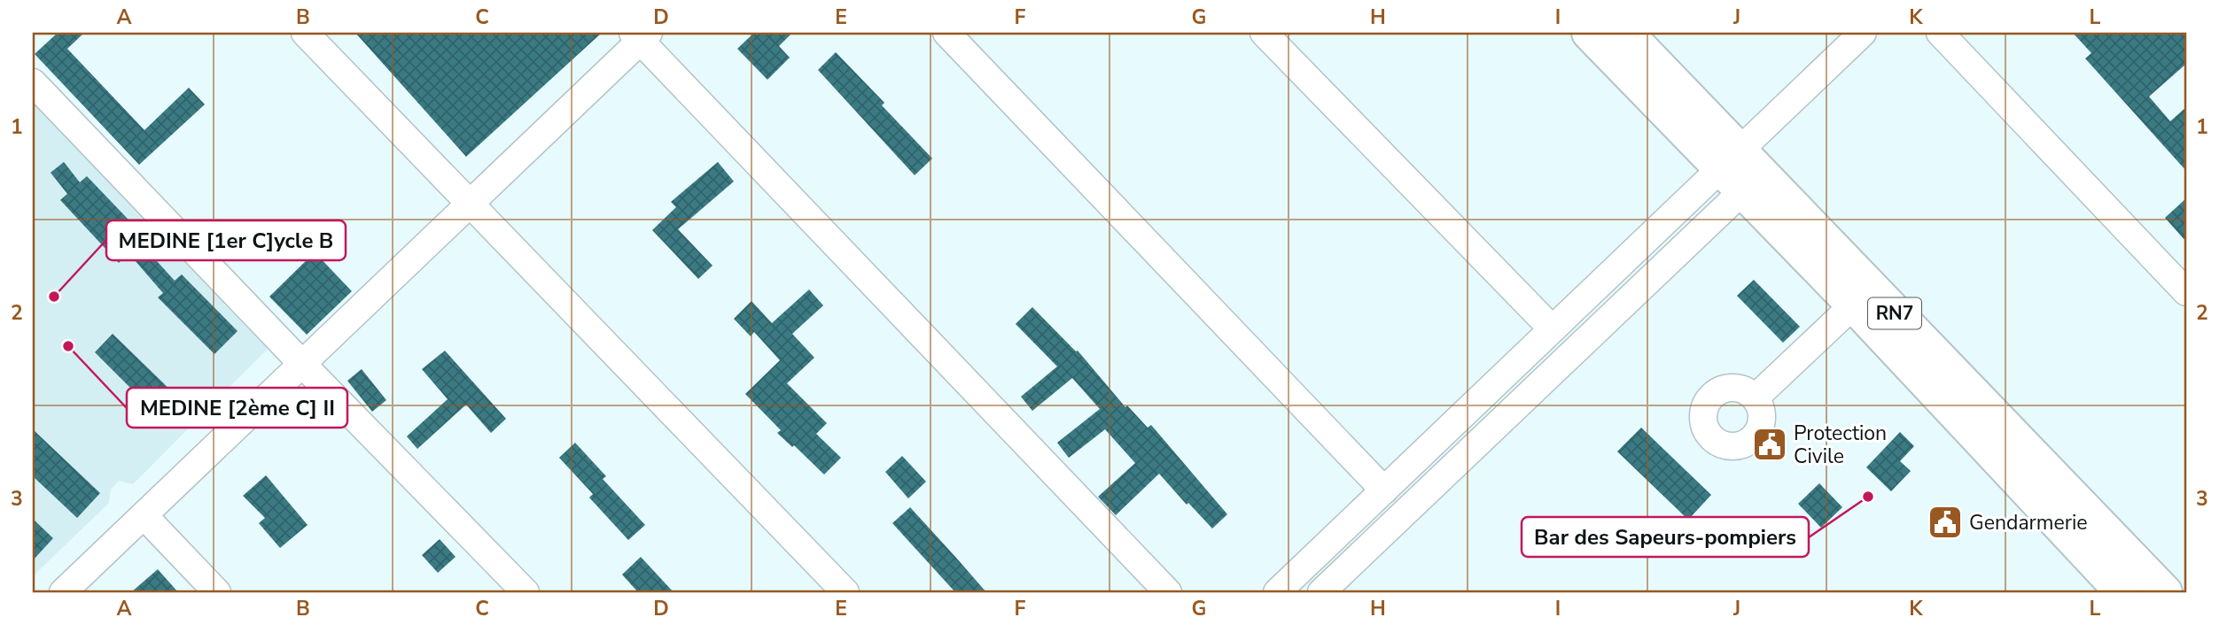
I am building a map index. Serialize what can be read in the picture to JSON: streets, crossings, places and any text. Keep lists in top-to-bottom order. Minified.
{"streets":{"highway":["RN7"]},"places":{"other":["MEDINE [1er C]ycle B","MEDINE [2ème C] II","Bar des Sapeurs-pompiers"],"public building":["Protection Civile","Gendarmerie"]},"grid":{"columns":["A","B","C","D","E","F","G","H","I","J","K","L"],"rows":["1","2","3"]}}
